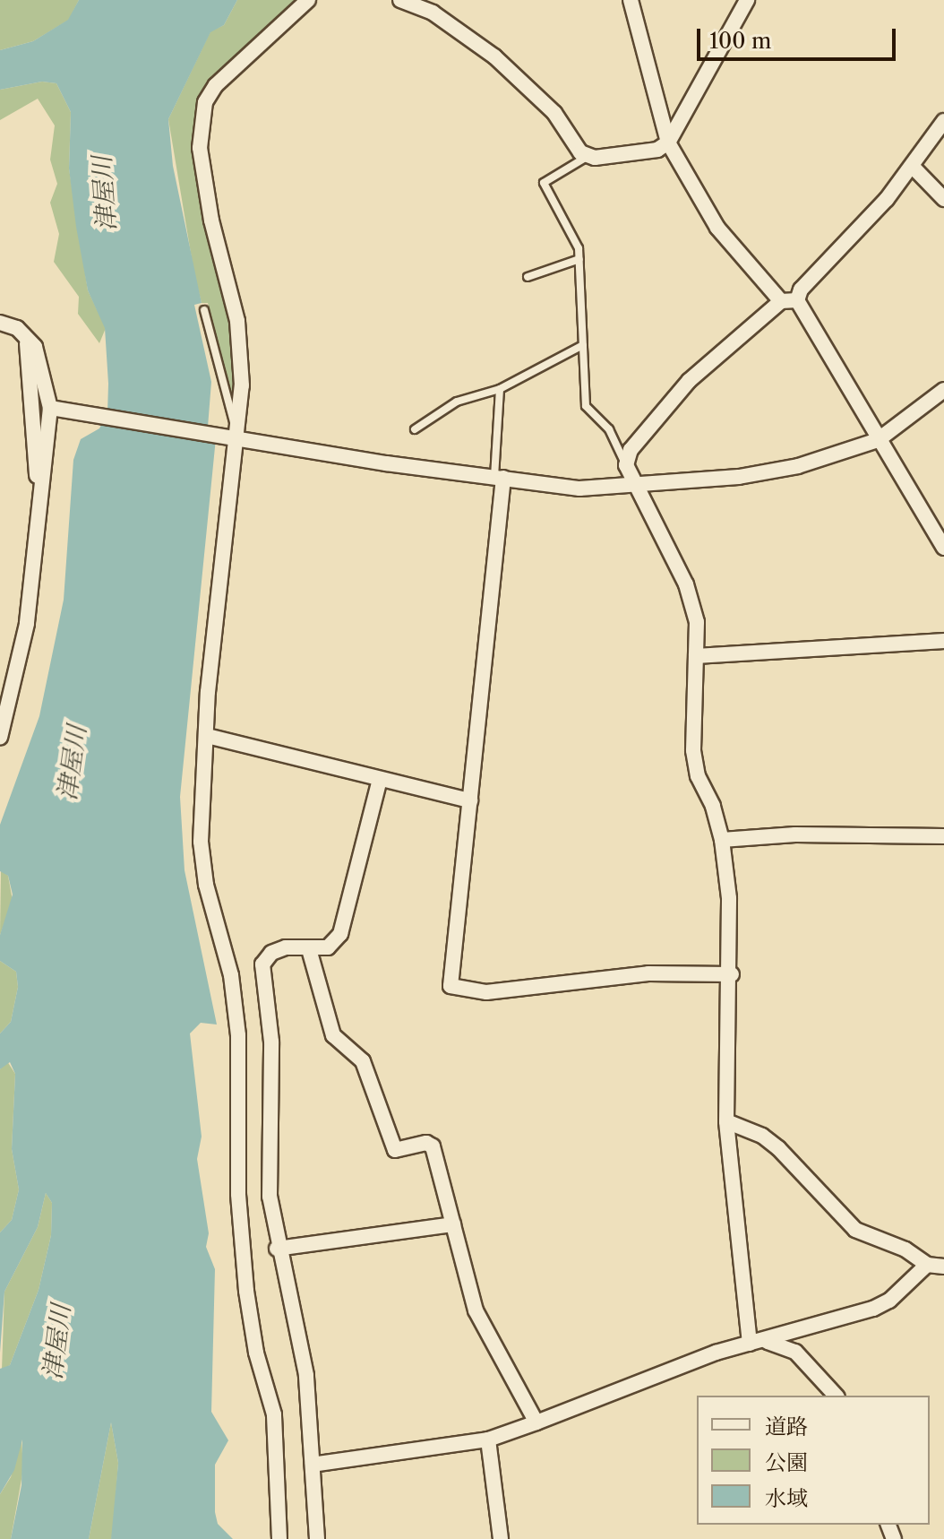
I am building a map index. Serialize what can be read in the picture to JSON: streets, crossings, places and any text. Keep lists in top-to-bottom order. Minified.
{"water":["津屋川"],"legend":["道路","公園","水域"],"scale_bar":"100 m"}
